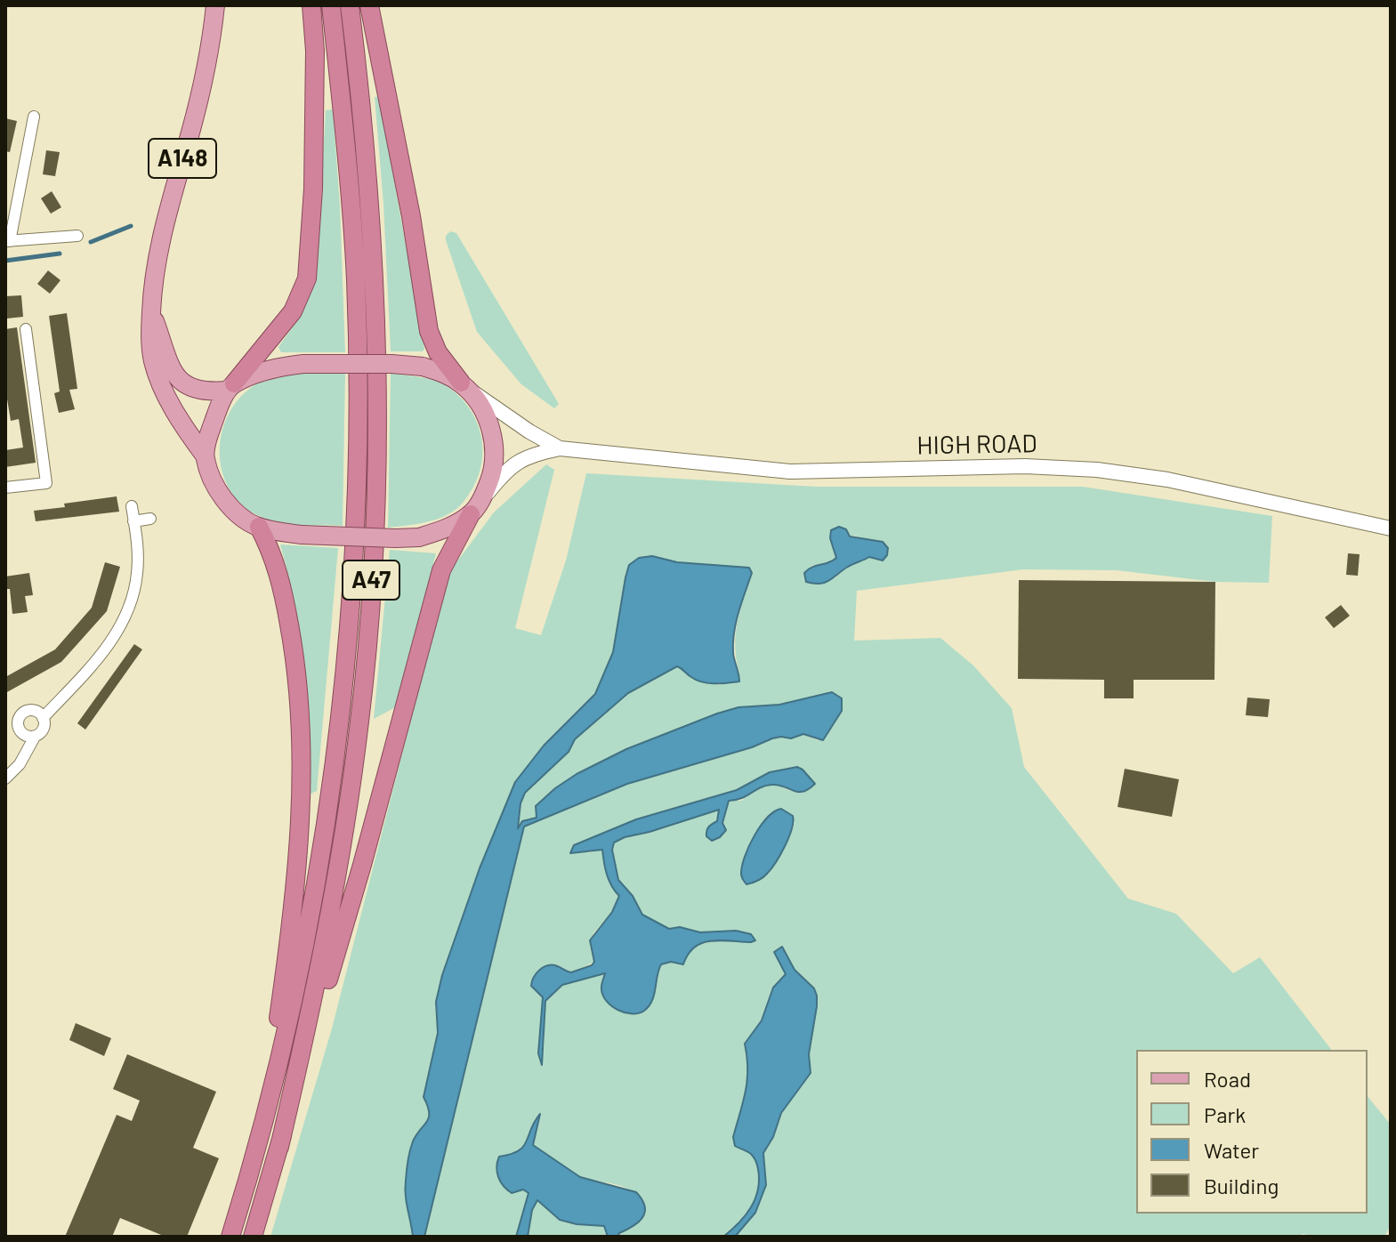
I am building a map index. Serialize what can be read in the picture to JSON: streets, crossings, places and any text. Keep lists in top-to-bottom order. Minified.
{"streets":{"highway":["A47"],"main road":["A148"],"street":["HIGH ROAD"]},"crossings":[["A148","HIGH ROAD"],["A148","A47"],["HIGH ROAD","A47"]],"legend":["Road","Park","Water","Building"]}
